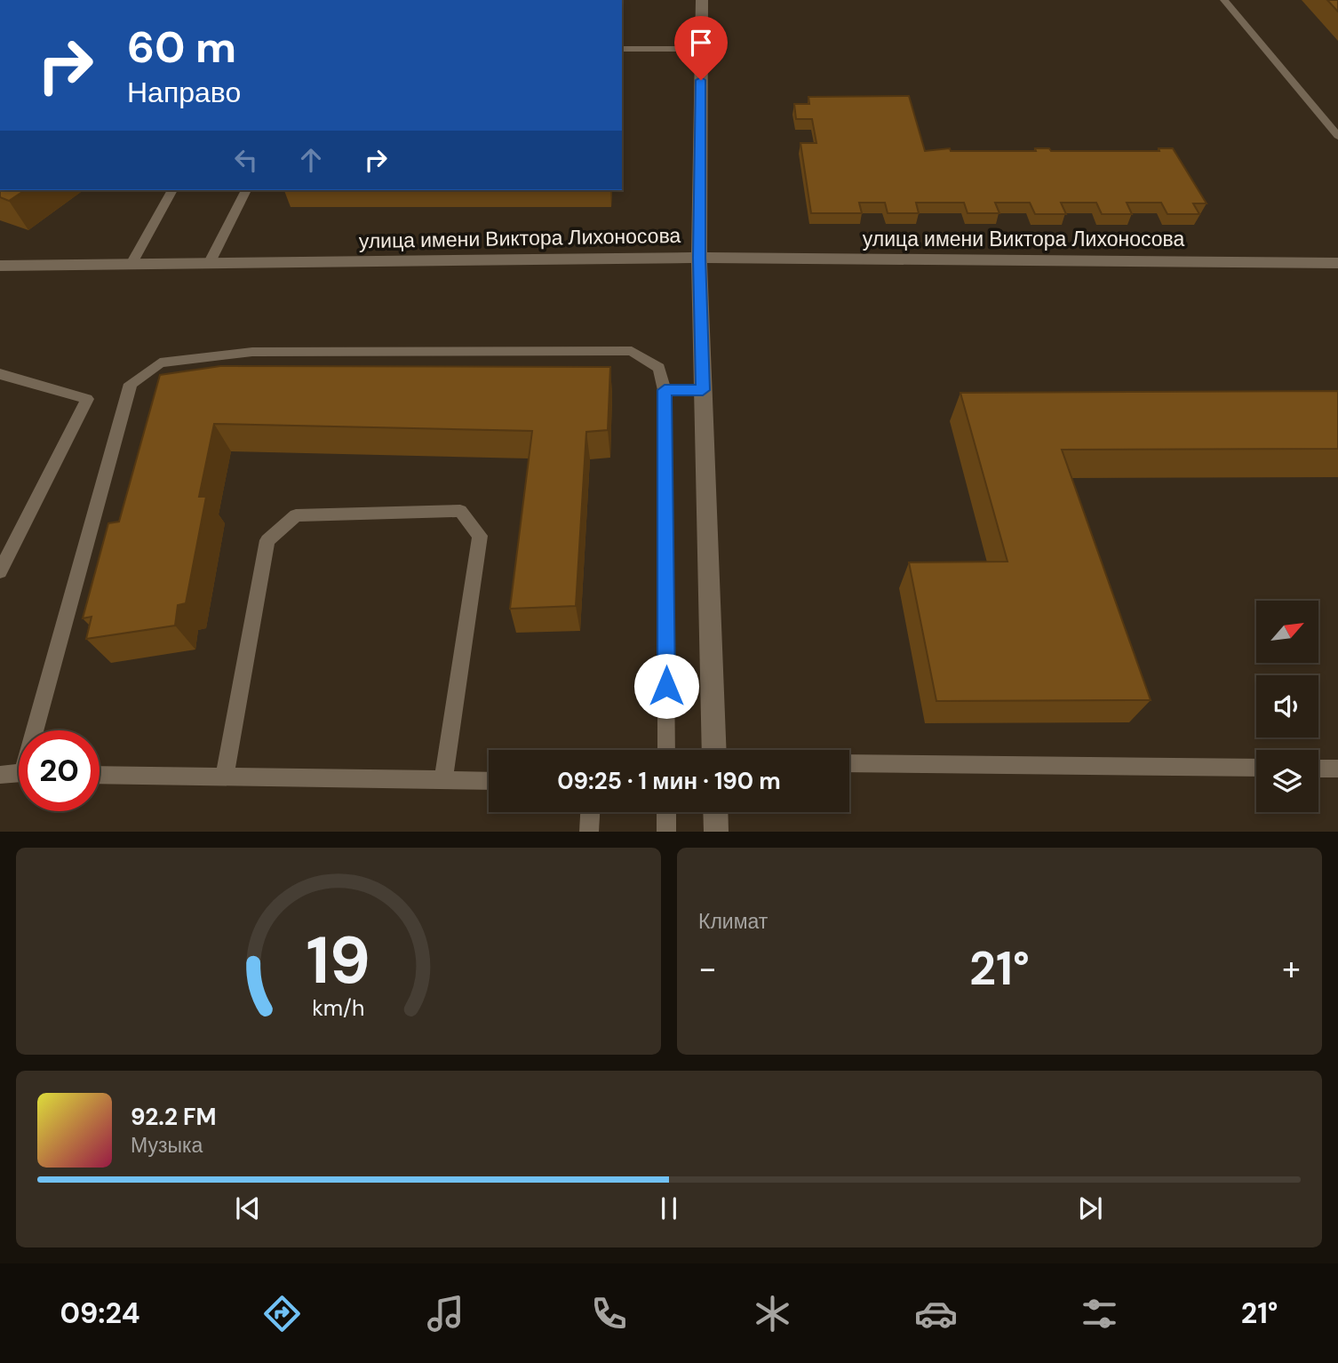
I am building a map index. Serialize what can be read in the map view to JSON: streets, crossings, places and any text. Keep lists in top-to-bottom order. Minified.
{"streets":{"street":["улица имени Виктора Лихоносова"]},"north":"top right","page":{"turn":["60 m","Направо"],"limit":"20","trip":"09:25 · 1 мин · 190 m","tile":"Климат","heat":["−","21°","+"],"song":["92.2 FM","Музыка"],"tabs":["09:24","21°"],"gauge":["19","km/h"]}}
